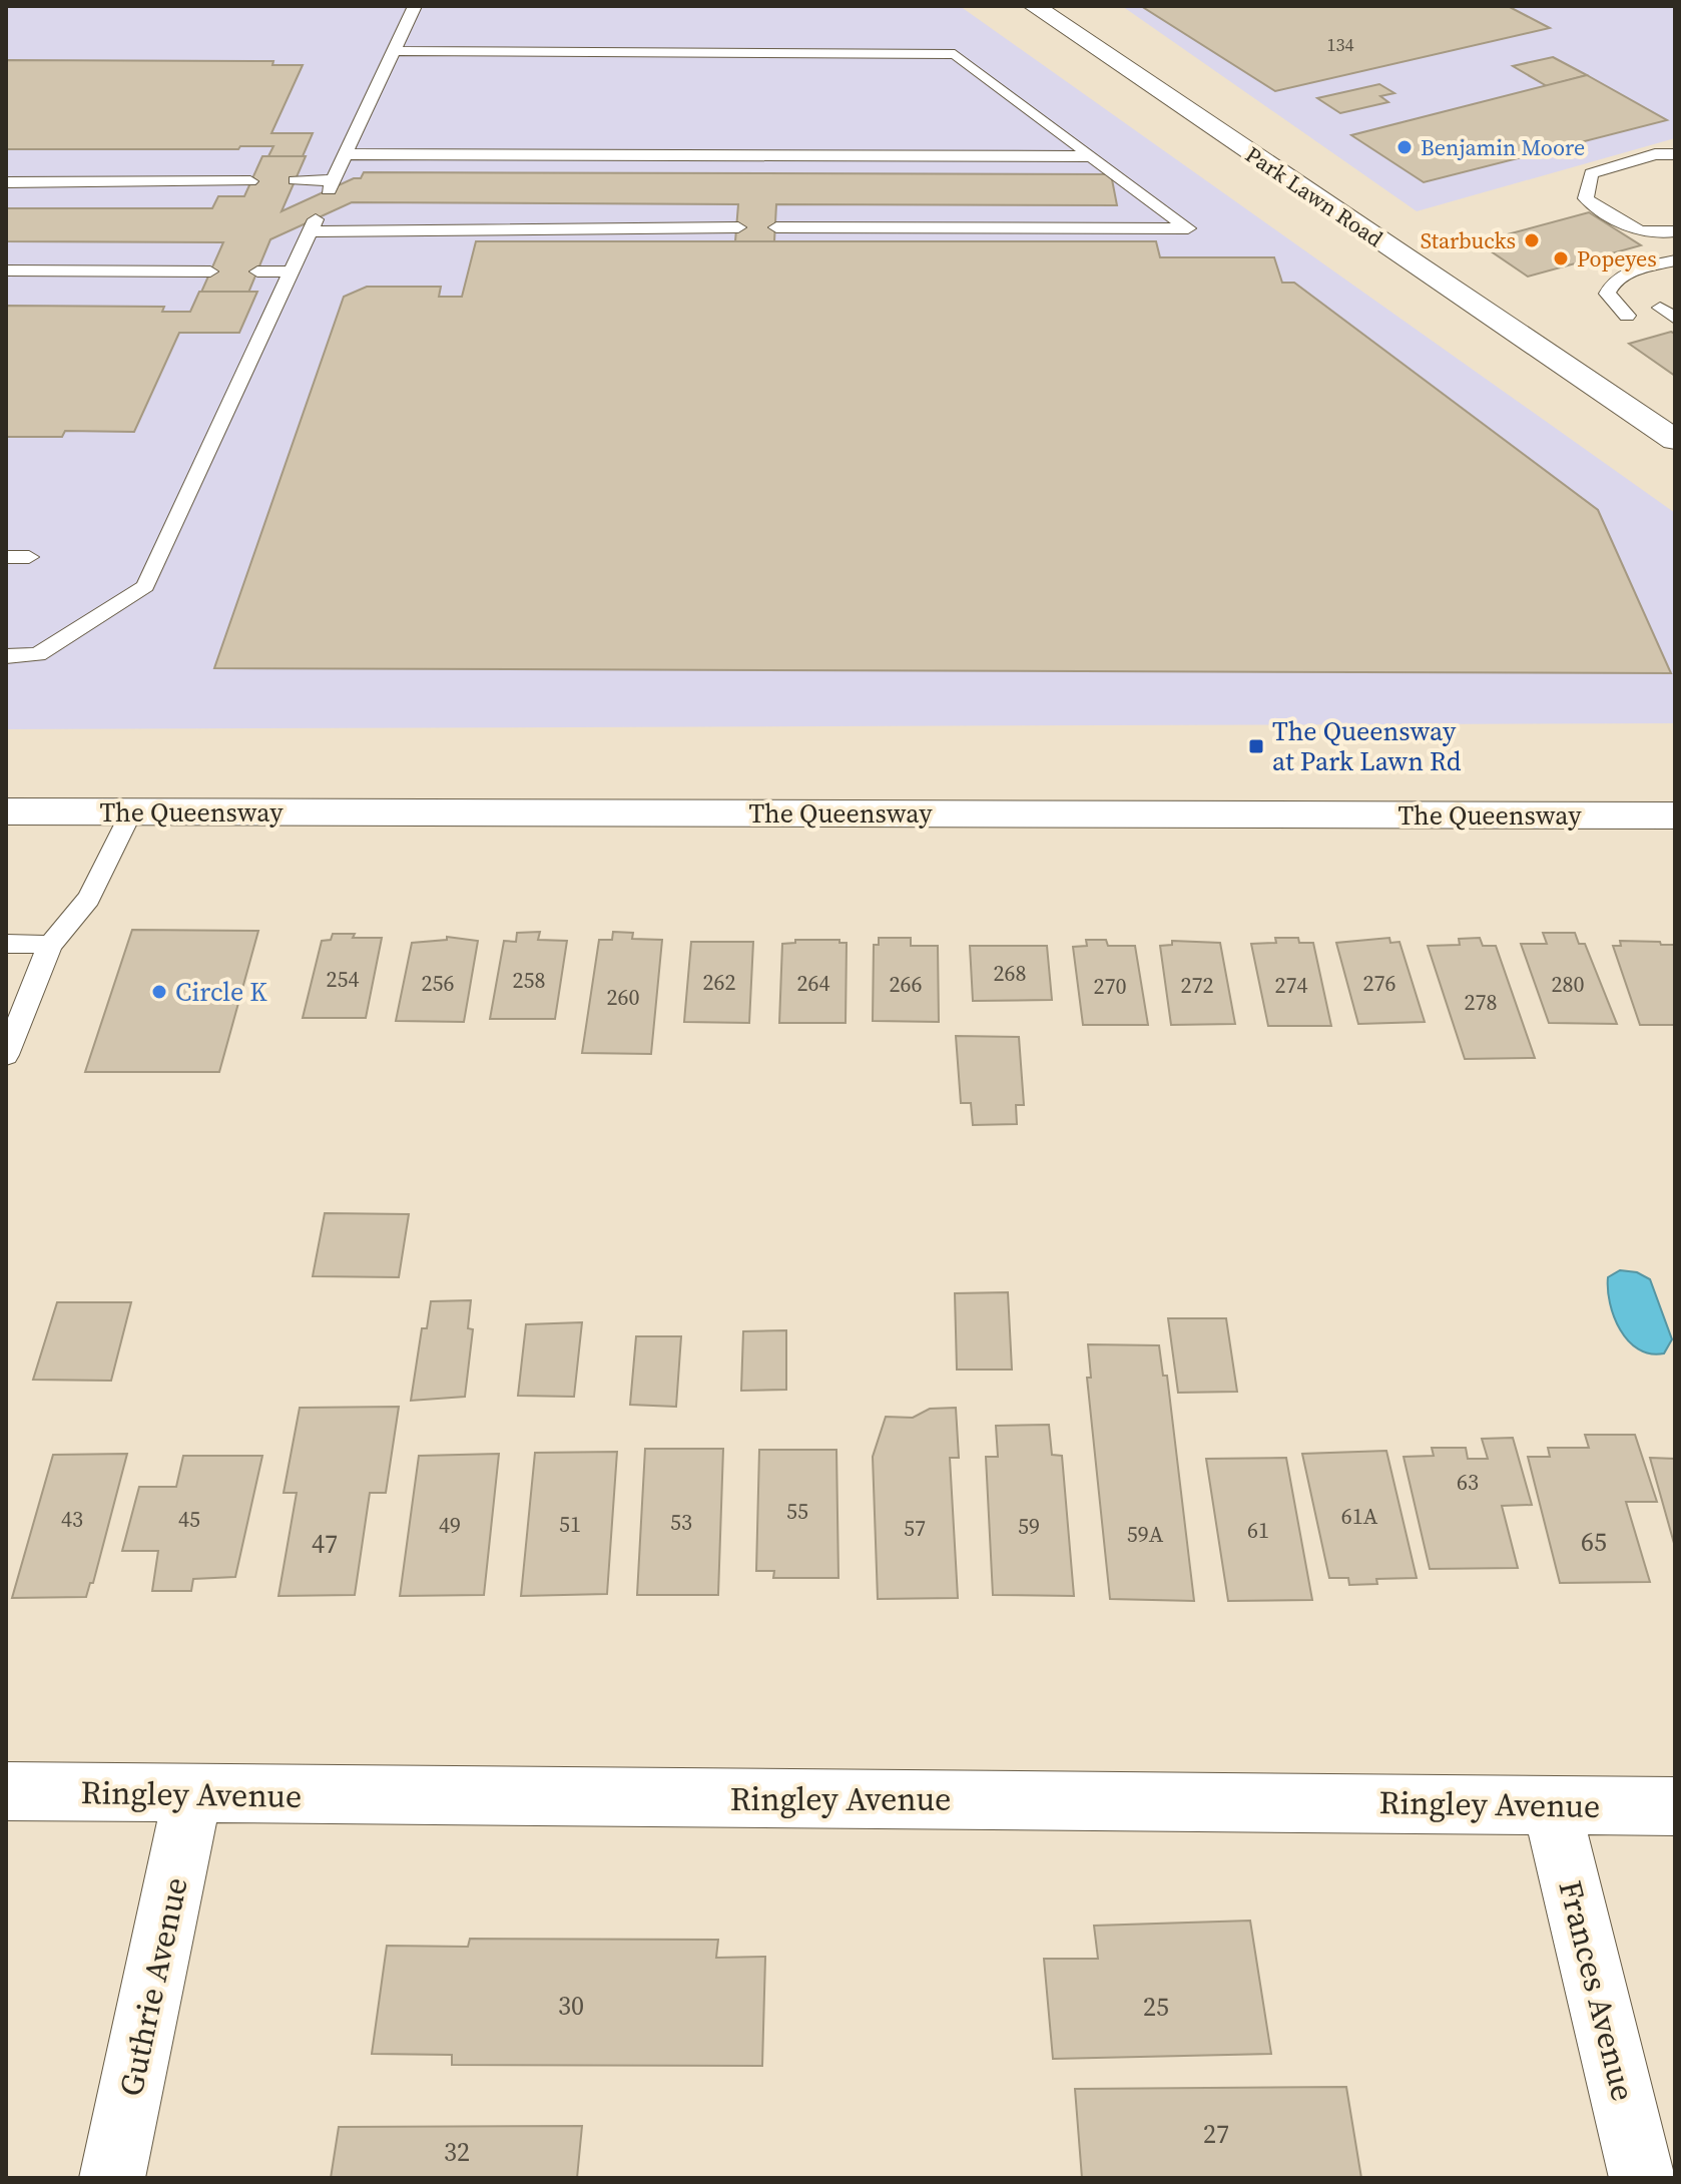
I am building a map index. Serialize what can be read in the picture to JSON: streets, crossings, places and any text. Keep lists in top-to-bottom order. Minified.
{"streets":{"main road":["Park Lawn Road","The Queensway","Ringley Avenue","Guthrie Avenue","Frances Avenue"]},"crossings":[["Ringley Avenue","Guthrie Avenue"],["Ringley Avenue","Frances Avenue"]],"places":{"other":["Benjamin Moore","Starbucks","Popeyes","Circle K"],"transit":["The Queensway at Park Lawn Rd"]},"house_numbers":["134","268","254","258","262","256","264","276","266","280","272","274","270","260","278","63","55","61A","43","45","53","51","49","59","57","61","59A","65","47","30","25","27","32"]}
